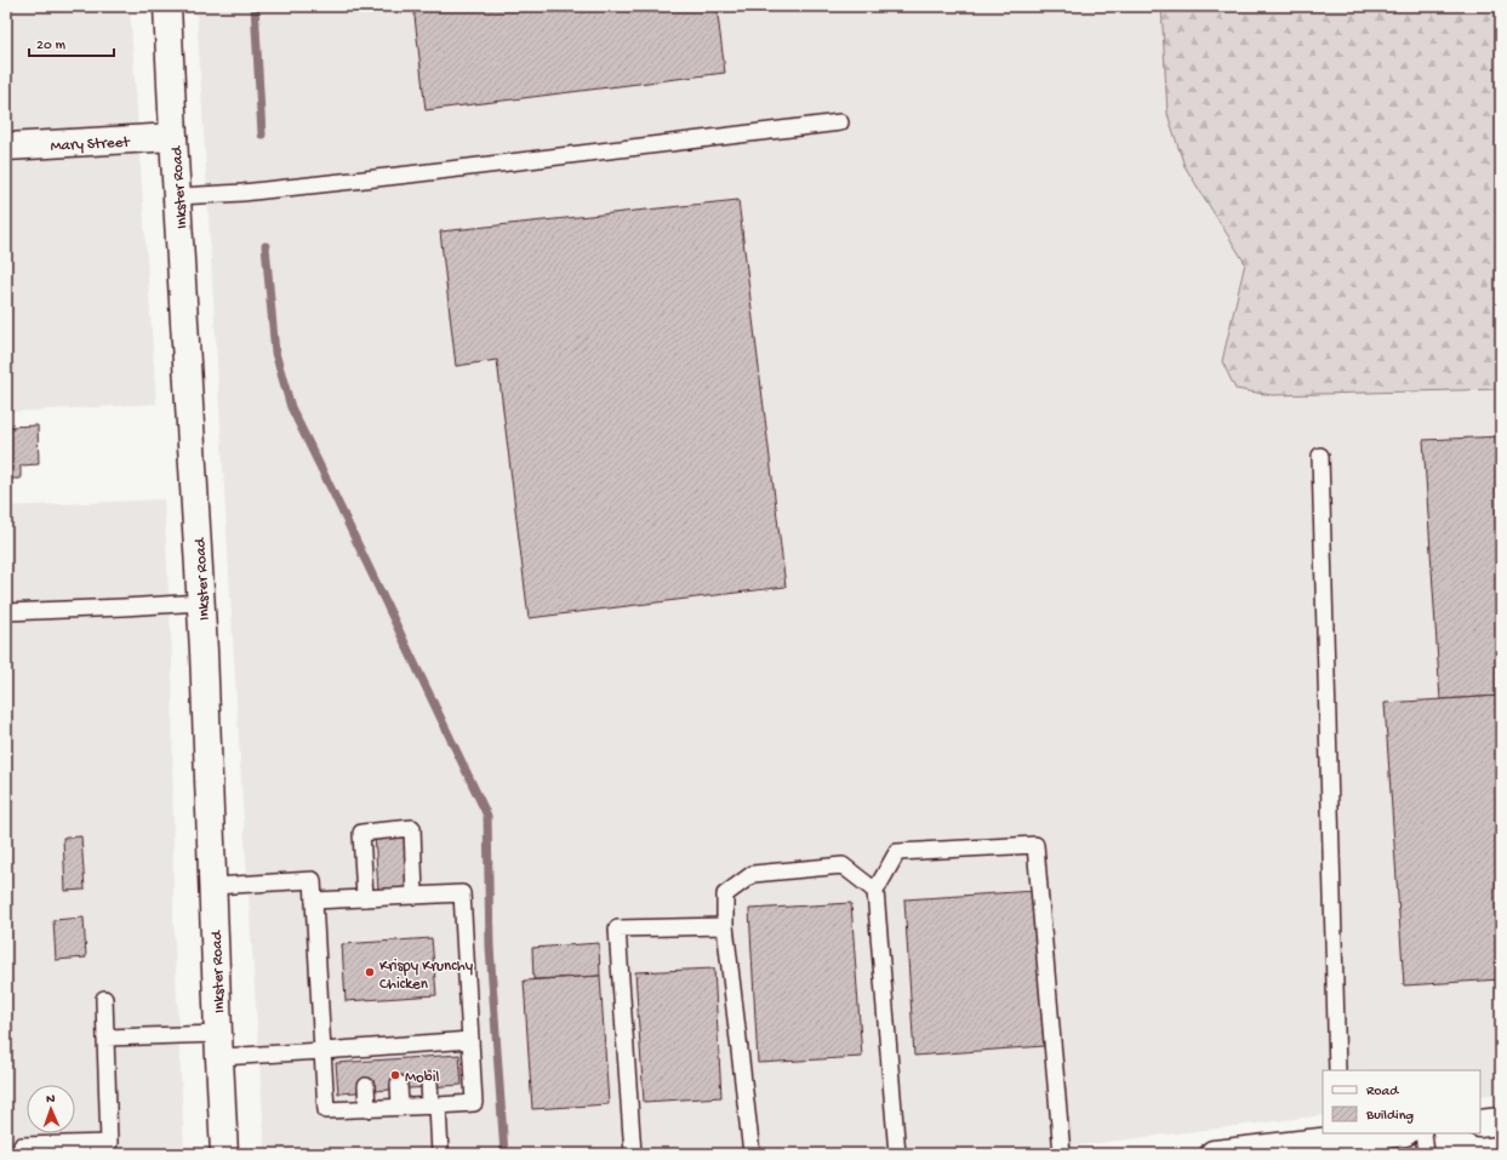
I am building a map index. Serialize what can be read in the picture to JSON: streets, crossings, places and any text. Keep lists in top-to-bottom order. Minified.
{"streets":{"street":["Mary Street","Inkster Road"]},"crossings":[["Mary Street","Inkster Road"]],"places":["Krispy Krunchy Chicken","Mobil"],"legend":["Road","Building"],"scale_bar":"20 m","north":"top"}
